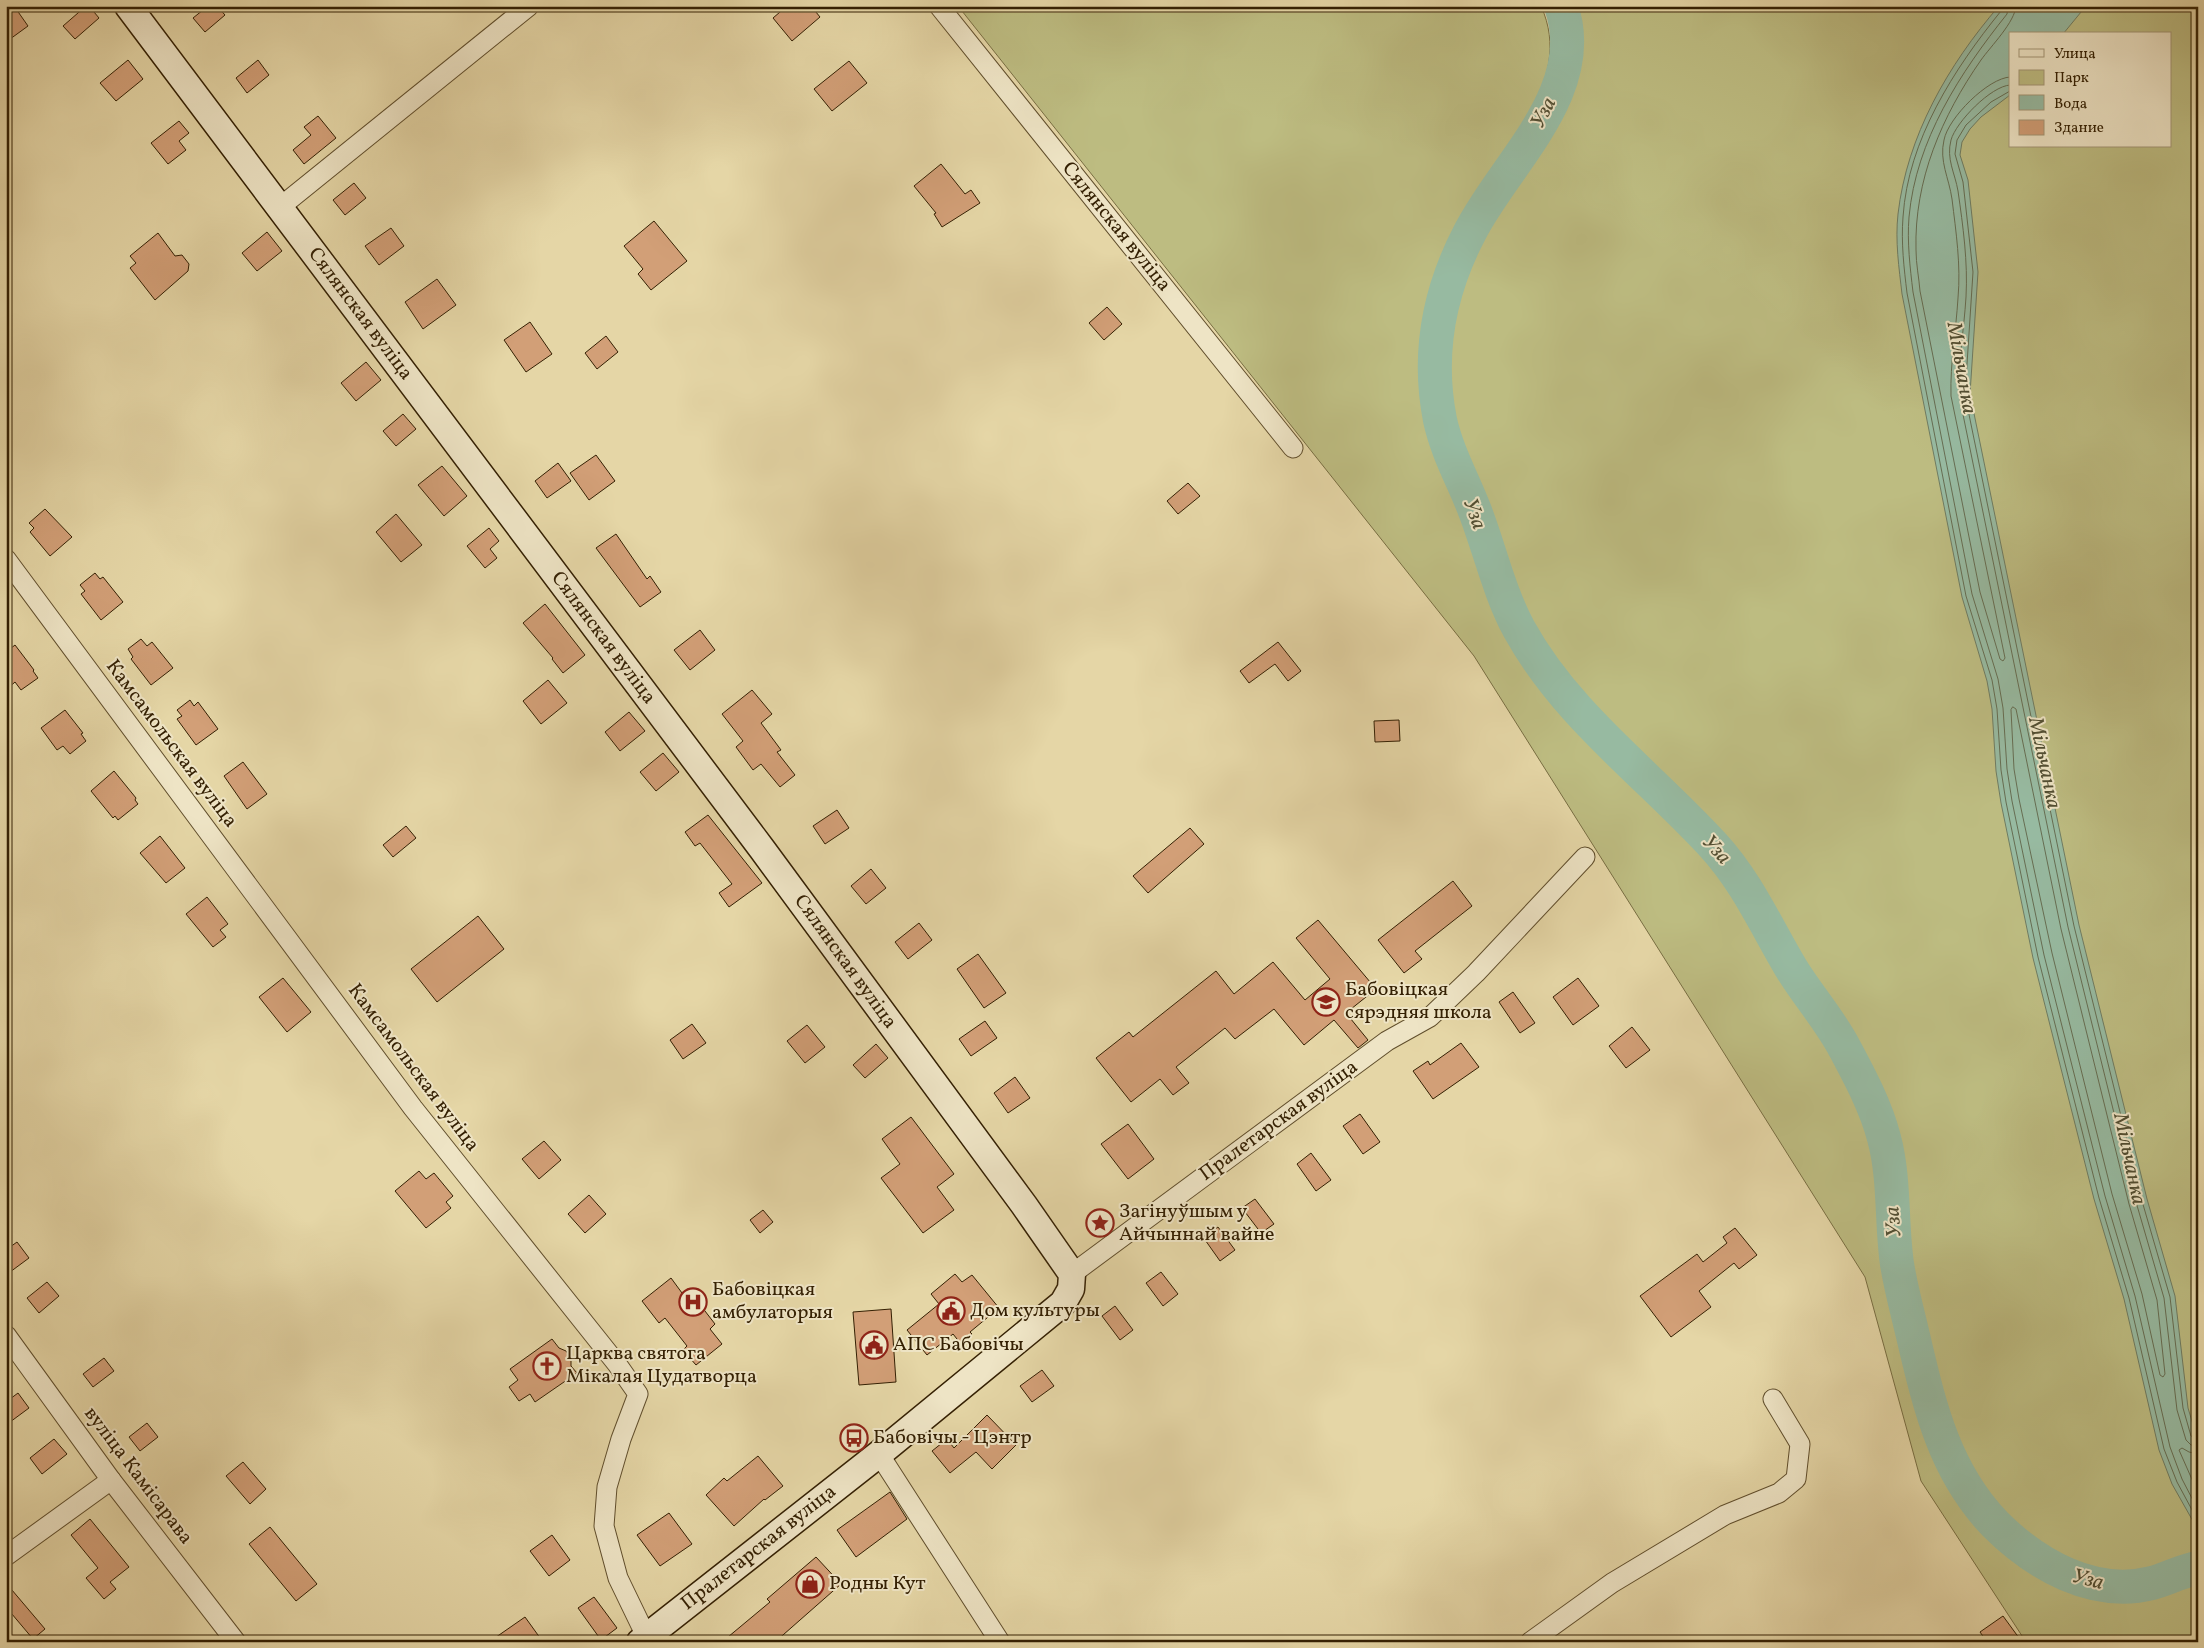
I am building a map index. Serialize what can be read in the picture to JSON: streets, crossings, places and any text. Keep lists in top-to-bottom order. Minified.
{"streets":{"street":["Сялянская вуліца","Камсамольская вуліца","Пралетарская вуліца","вуліца Камісарава"]},"crossings":[["Сялянская вуліца","Пралетарская вуліца"],["Камсамольская вуліца","Пралетарская вуліца"]],"water":["Уза","Мільчанка"],"places":{"school or university":["Бабовіцкая сярэдняя школа"],"place":["Загінуўшым у Айчыннай вайне"],"hospital":["Бабовіцкая амбулаторыя"],"public building":["Дом культуры","АПС Бабовічы"],"church":["Царква святога Мікалая Цудатворца"],"bus stop":["Бабовічы - Цэнтр"],"shop":["Родны Кут"]},"legend":["Улица","Парк","Вода","Здание"]}
